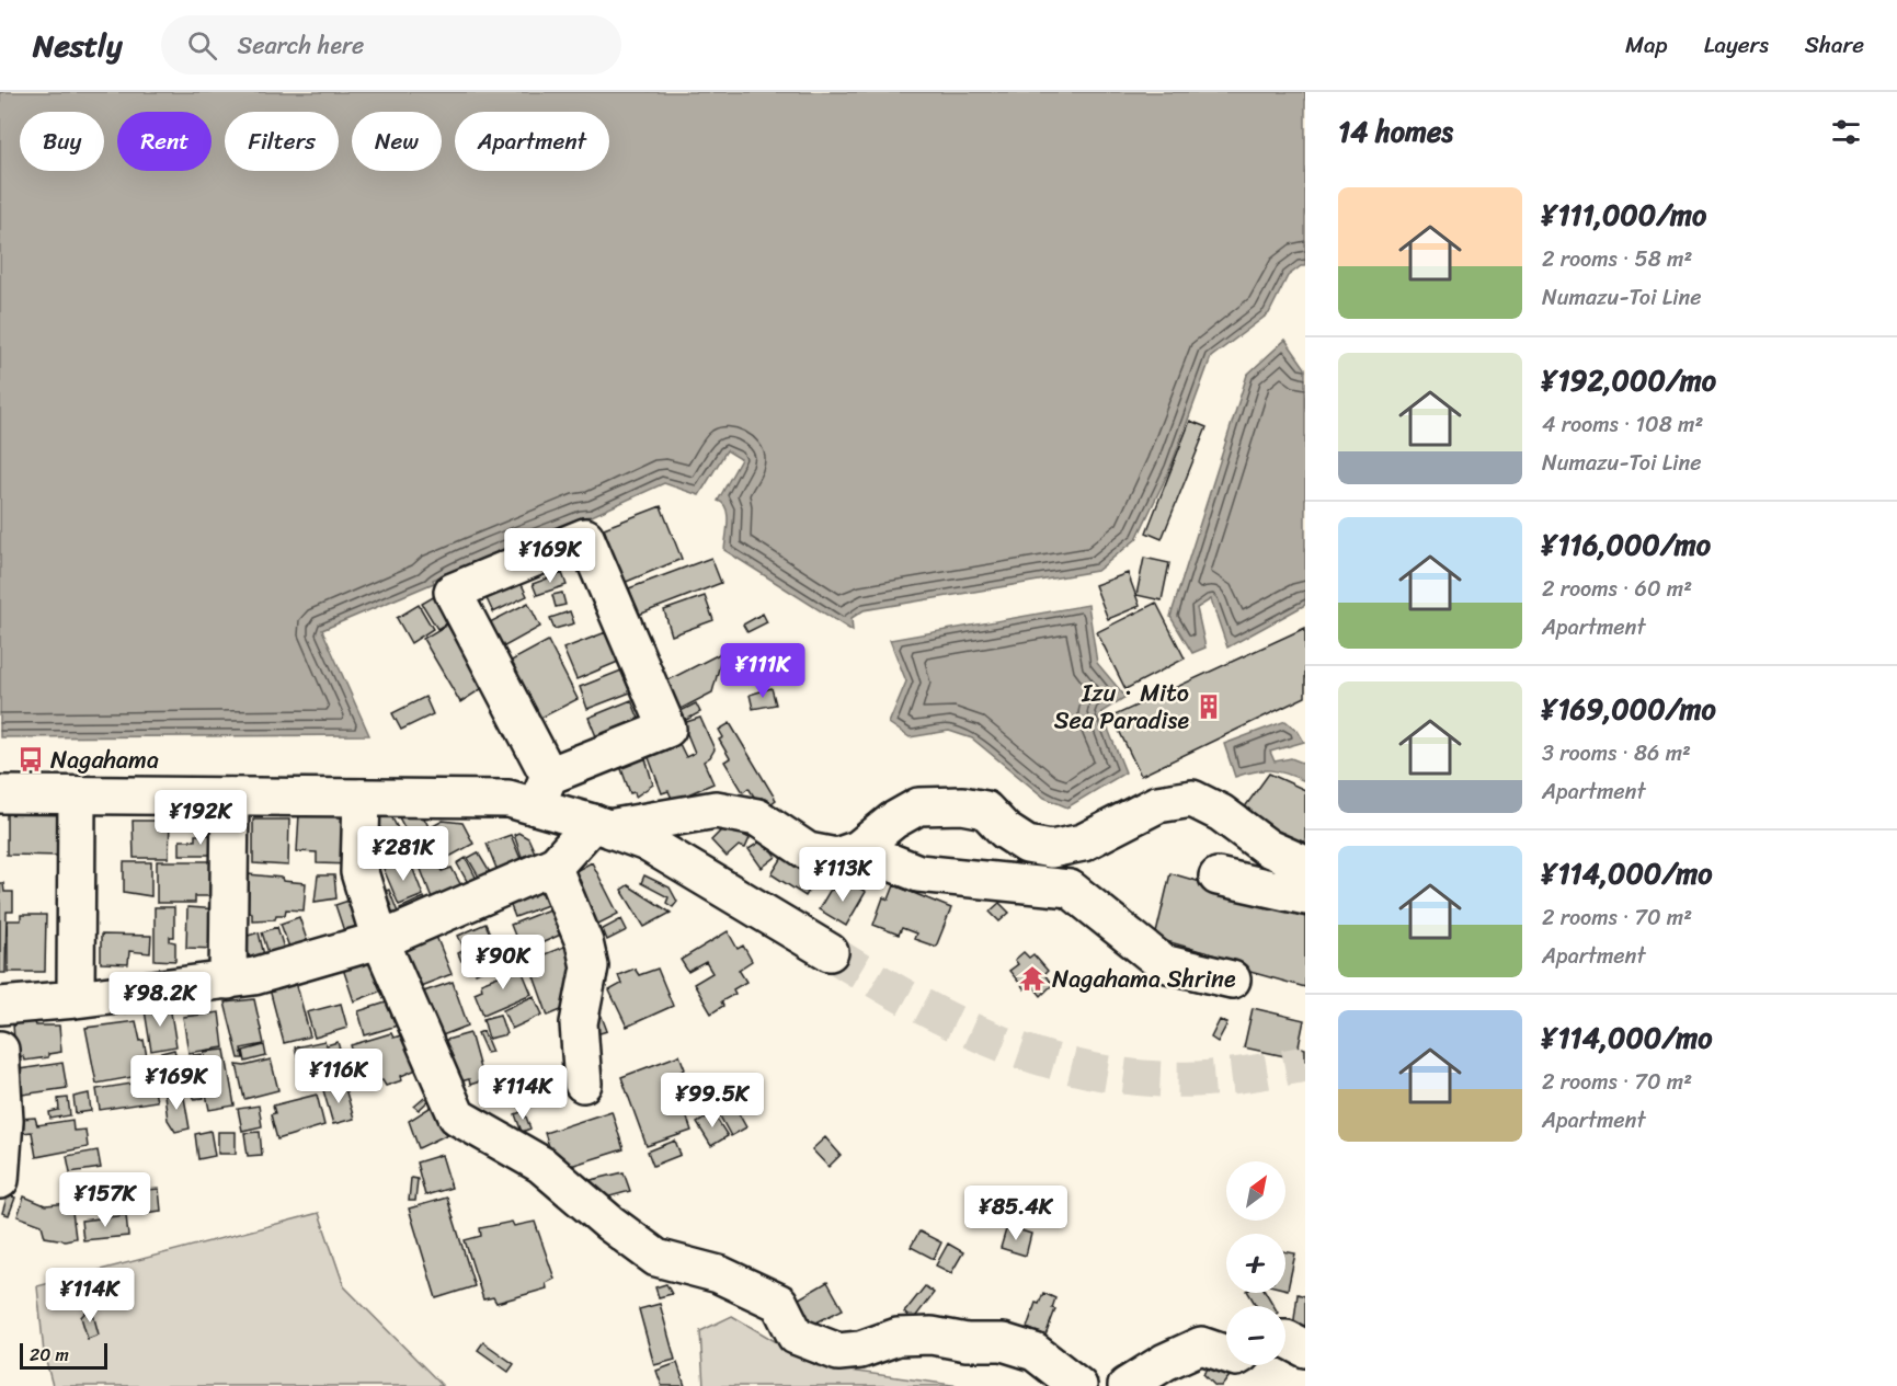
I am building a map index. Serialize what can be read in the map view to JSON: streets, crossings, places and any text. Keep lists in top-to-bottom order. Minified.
{"places":{"building":["Izu・Mito Sea Paradise"],"bus stop":["Nagahama"],"temple":["Nagahama Shrine"]},"scale_bar":"20 m","north":"top right","page":{"header":"Nestly","search":"Search here","nav":["Map","Layers","Share"],"heading":"14 homes","chip":["Buy","Rent","Filters","New","Apartment"],"list":[{"name":"¥111,000/mo","note":"2 rooms · 58 m² · Numazu-Toi Line"},{"name":"¥192,000/mo","note":"4 rooms · 108 m² · Numazu-Toi Line"},{"name":"¥116,000/mo","note":"2 rooms · 60 m² · Apartment"},{"name":"¥169,000/mo","note":"3 rooms · 86 m² · Apartment"},{"name":"¥114,000/mo","note":"2 rooms · 70 m² · Apartment"},{"name":"¥114,000/mo","note":"2 rooms · 70 m² · Apartment"}],"price":["¥169K","¥111K","¥192K","¥281K","¥113K","¥90K","¥98.2K","¥116K","¥169K","¥114K","¥99.5K","¥157K","¥85.4K","¥114K"],"map_buttons":["+","−"],"scale":"20 m"}}
